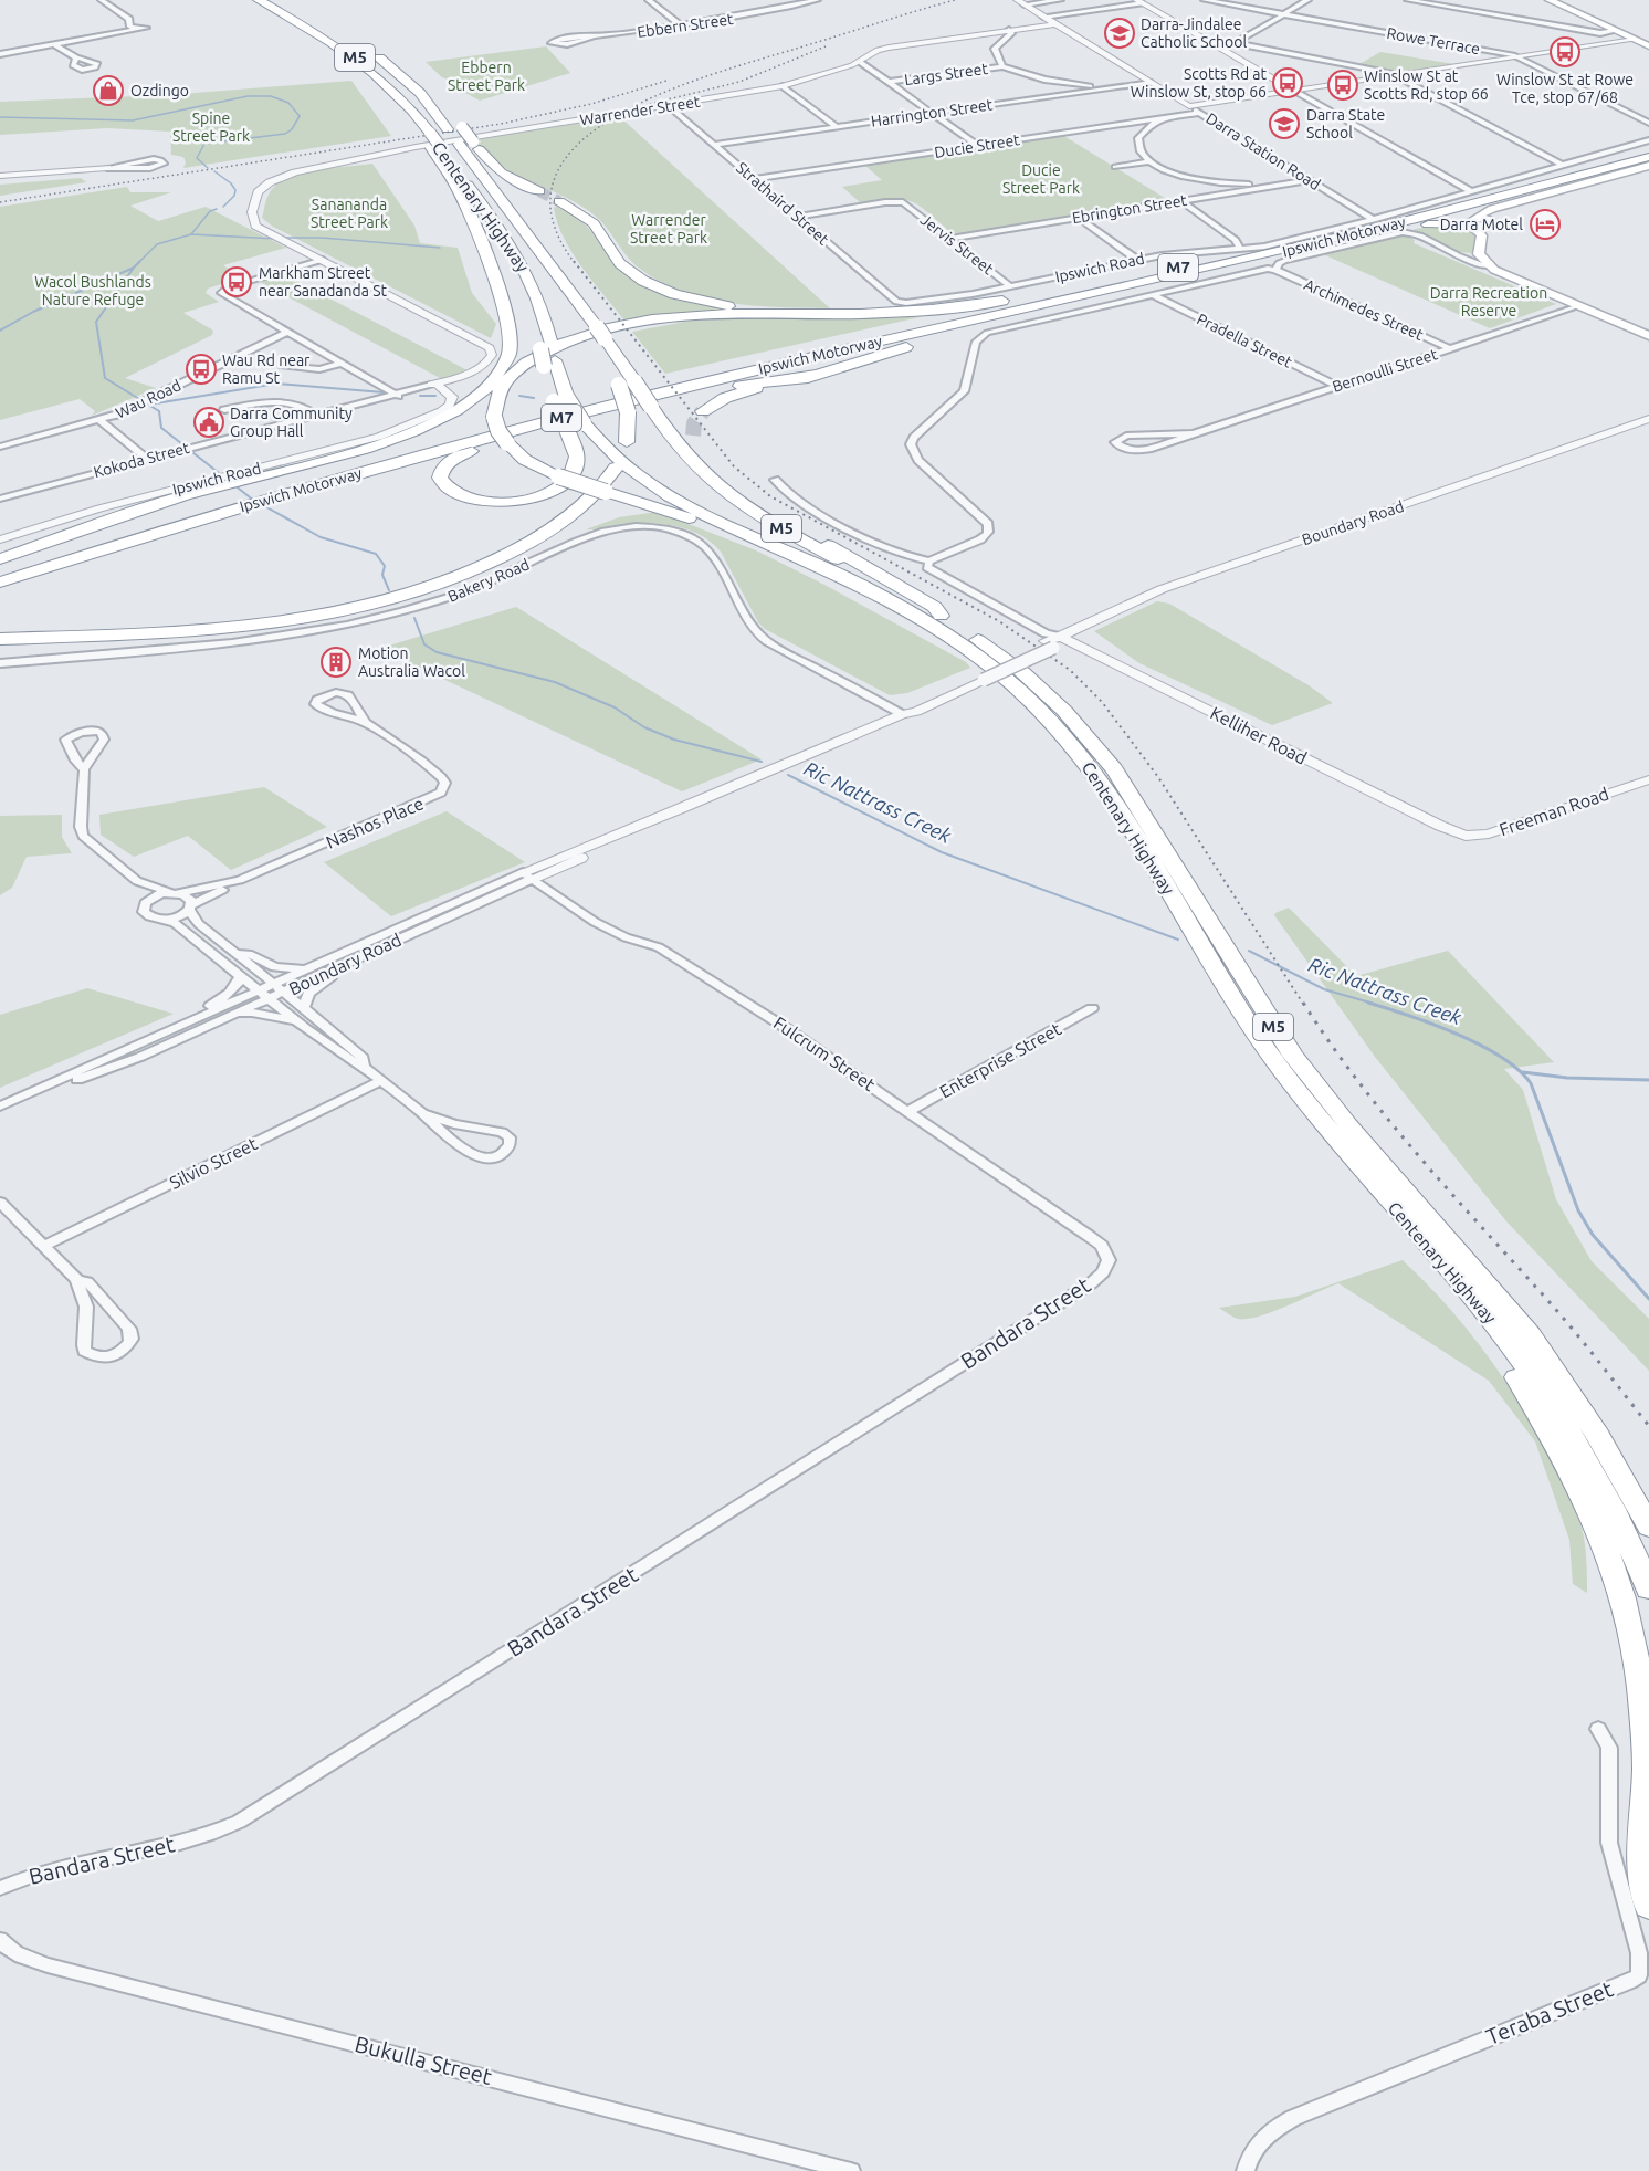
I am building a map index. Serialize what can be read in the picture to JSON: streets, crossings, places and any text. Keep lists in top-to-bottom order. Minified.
{"streets":{"highway":["M5","Centenary Highway","Ipswich Motorway","M7"],"street":["Ebbern Street","Rowe Terrace","Largs Street","Warrender Street","Harrington Street","Ducie Street","Darra Station Road","Strathaird Street","Ebrington Street","Jervis Street","Ipswich Road","Archimedes Street","Pradella Street","Bernoulli Street","Wau Road","Kokoda Street","Boundary Road","Bakery Road","Kelliher Road","Freeman Road","Nashos Place","Fulcrum Street","Enterprise Street","Silvio Street","Bandara Street","Teraba Street","Bukulla Street"]},"crossings":[["M5","Centenary Highway"],["Warrender Street","Darra Station Road"],["Warrender Street","Strathaird Street"],["Warrender Street","Kokoda Street"],["Harrington Street","Darra Station Road"],["Harrington Street","Strathaird Street"],["Ducie Street","Darra Station Road"],["Ducie Street","Strathaird Street"],["Darra Station Road","Ebrington Street"],["Darra Station Road","Ipswich Road"],["Strathaird Street","Jervis Street"],["Strathaird Street","Ipswich Road"],["Ebrington Street","Jervis Street"],["Jervis Street","Ipswich Road"],["Ipswich Road","Archimedes Street"],["Ipswich Road","Pradella Street"],["Ipswich Road","Kokoda Street"],["Ipswich Road","Kelliher Road"],["Archimedes Street","Bernoulli Street"],["Pradella Street","Bernoulli Street"],["Boundary Road","Bakery Road"],["Boundary Road","Kelliher Road"],["Boundary Road","Fulcrum Street"],["Kelliher Road","Freeman Road"],["Fulcrum Street","Enterprise Street"],["Fulcrum Street","Bandara Street"]],"water":["Ric Nattrass Creek"],"parks":["Ebbern Street Park","Spine Street Park","Ducie Street Park","Sanananda Street Park","Warrender Street Park","Wacol Bushlands Nature Refuge","Darra Recreation Reserve"],"places":{"school or university":["Darra-Jindalee Catholic School","Darra State School"],"bus stop":["Winslow St at Rowe Tce, stop 67/68","Scotts Rd at Winslow St, stop 66","Winslow St at Scotts Rd, stop 66","Markham Street near Sanadanda St","Wau Rd near Ramu St"],"shop":["Ozdingo"],"hotel":["Darra Motel"],"public building":["Darra Community Group Hall"],"building":["Motion Australia Wacol"]}}
